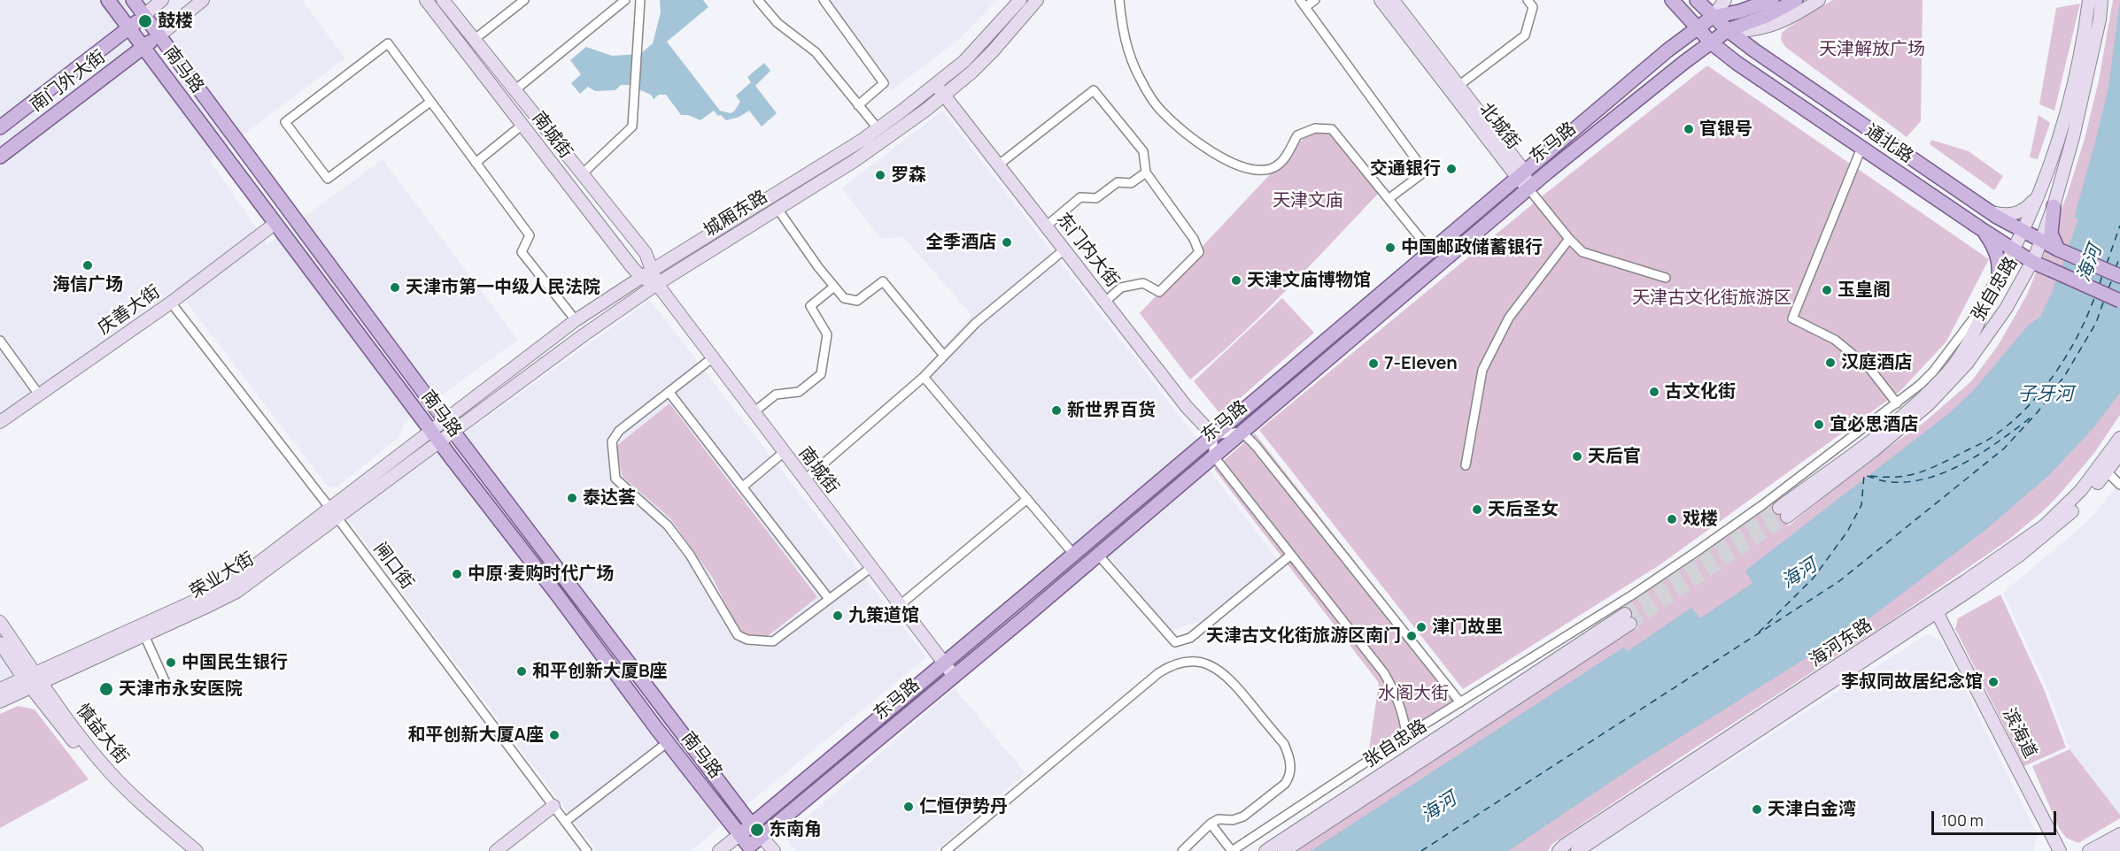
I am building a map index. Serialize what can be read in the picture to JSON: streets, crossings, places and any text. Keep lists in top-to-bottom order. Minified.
{"streets":{"main road":["南马路","南门外大街","东马路","通北路"],"street":["北城街","南城街","城厢东路","东门内大街","张自忠路","庆善大街","闸口街","荣业大街","海河东路","滨海道","慎益大街"]},"crossings":[["南马路","南门外大街"],["南马路","东马路"],["南马路","城厢东路"],["南马路","庆善大街"],["南马路","荣业大街"],["北城街","东马路"],["南城街","东马路"],["南城街","城厢东路"],["东马路","通北路"],["东马路","东门内大街"],["通北路","张自忠路"],["城厢东路","东门内大街"],["城厢东路","荣业大街"],["庆善大街","闸口街"],["闸口街","荣业大街"],["荣业大街","慎益大街"],["海河东路","滨海道"]],"water":["海河","子牙河"],"parks":["天津解放广场","天津文庙","天津古文化街旅游区","水阁大街"],"places":["鼓楼","官银号","交通银行","罗森","全季酒店","中国邮政储蓄银行","海信广场","天津文庙博物馆","天津市第一中级人民法院","玉皇阁","汉庭酒店","7-Eleven","古文化街","新世界百货","宜必思酒店","天后官","泰达荟","天后圣女","戏楼","中原·麦购时代广场","九策道馆","津门故里","天津古文化街旅游区南门","中国民生银行","和平创新大厦B座","李叔同故居纪念馆","天津市永安医院","和平创新大厦A座","仁恒伊势丹","天津白金湾","东南角"],"scale_bar":"100 m"}
